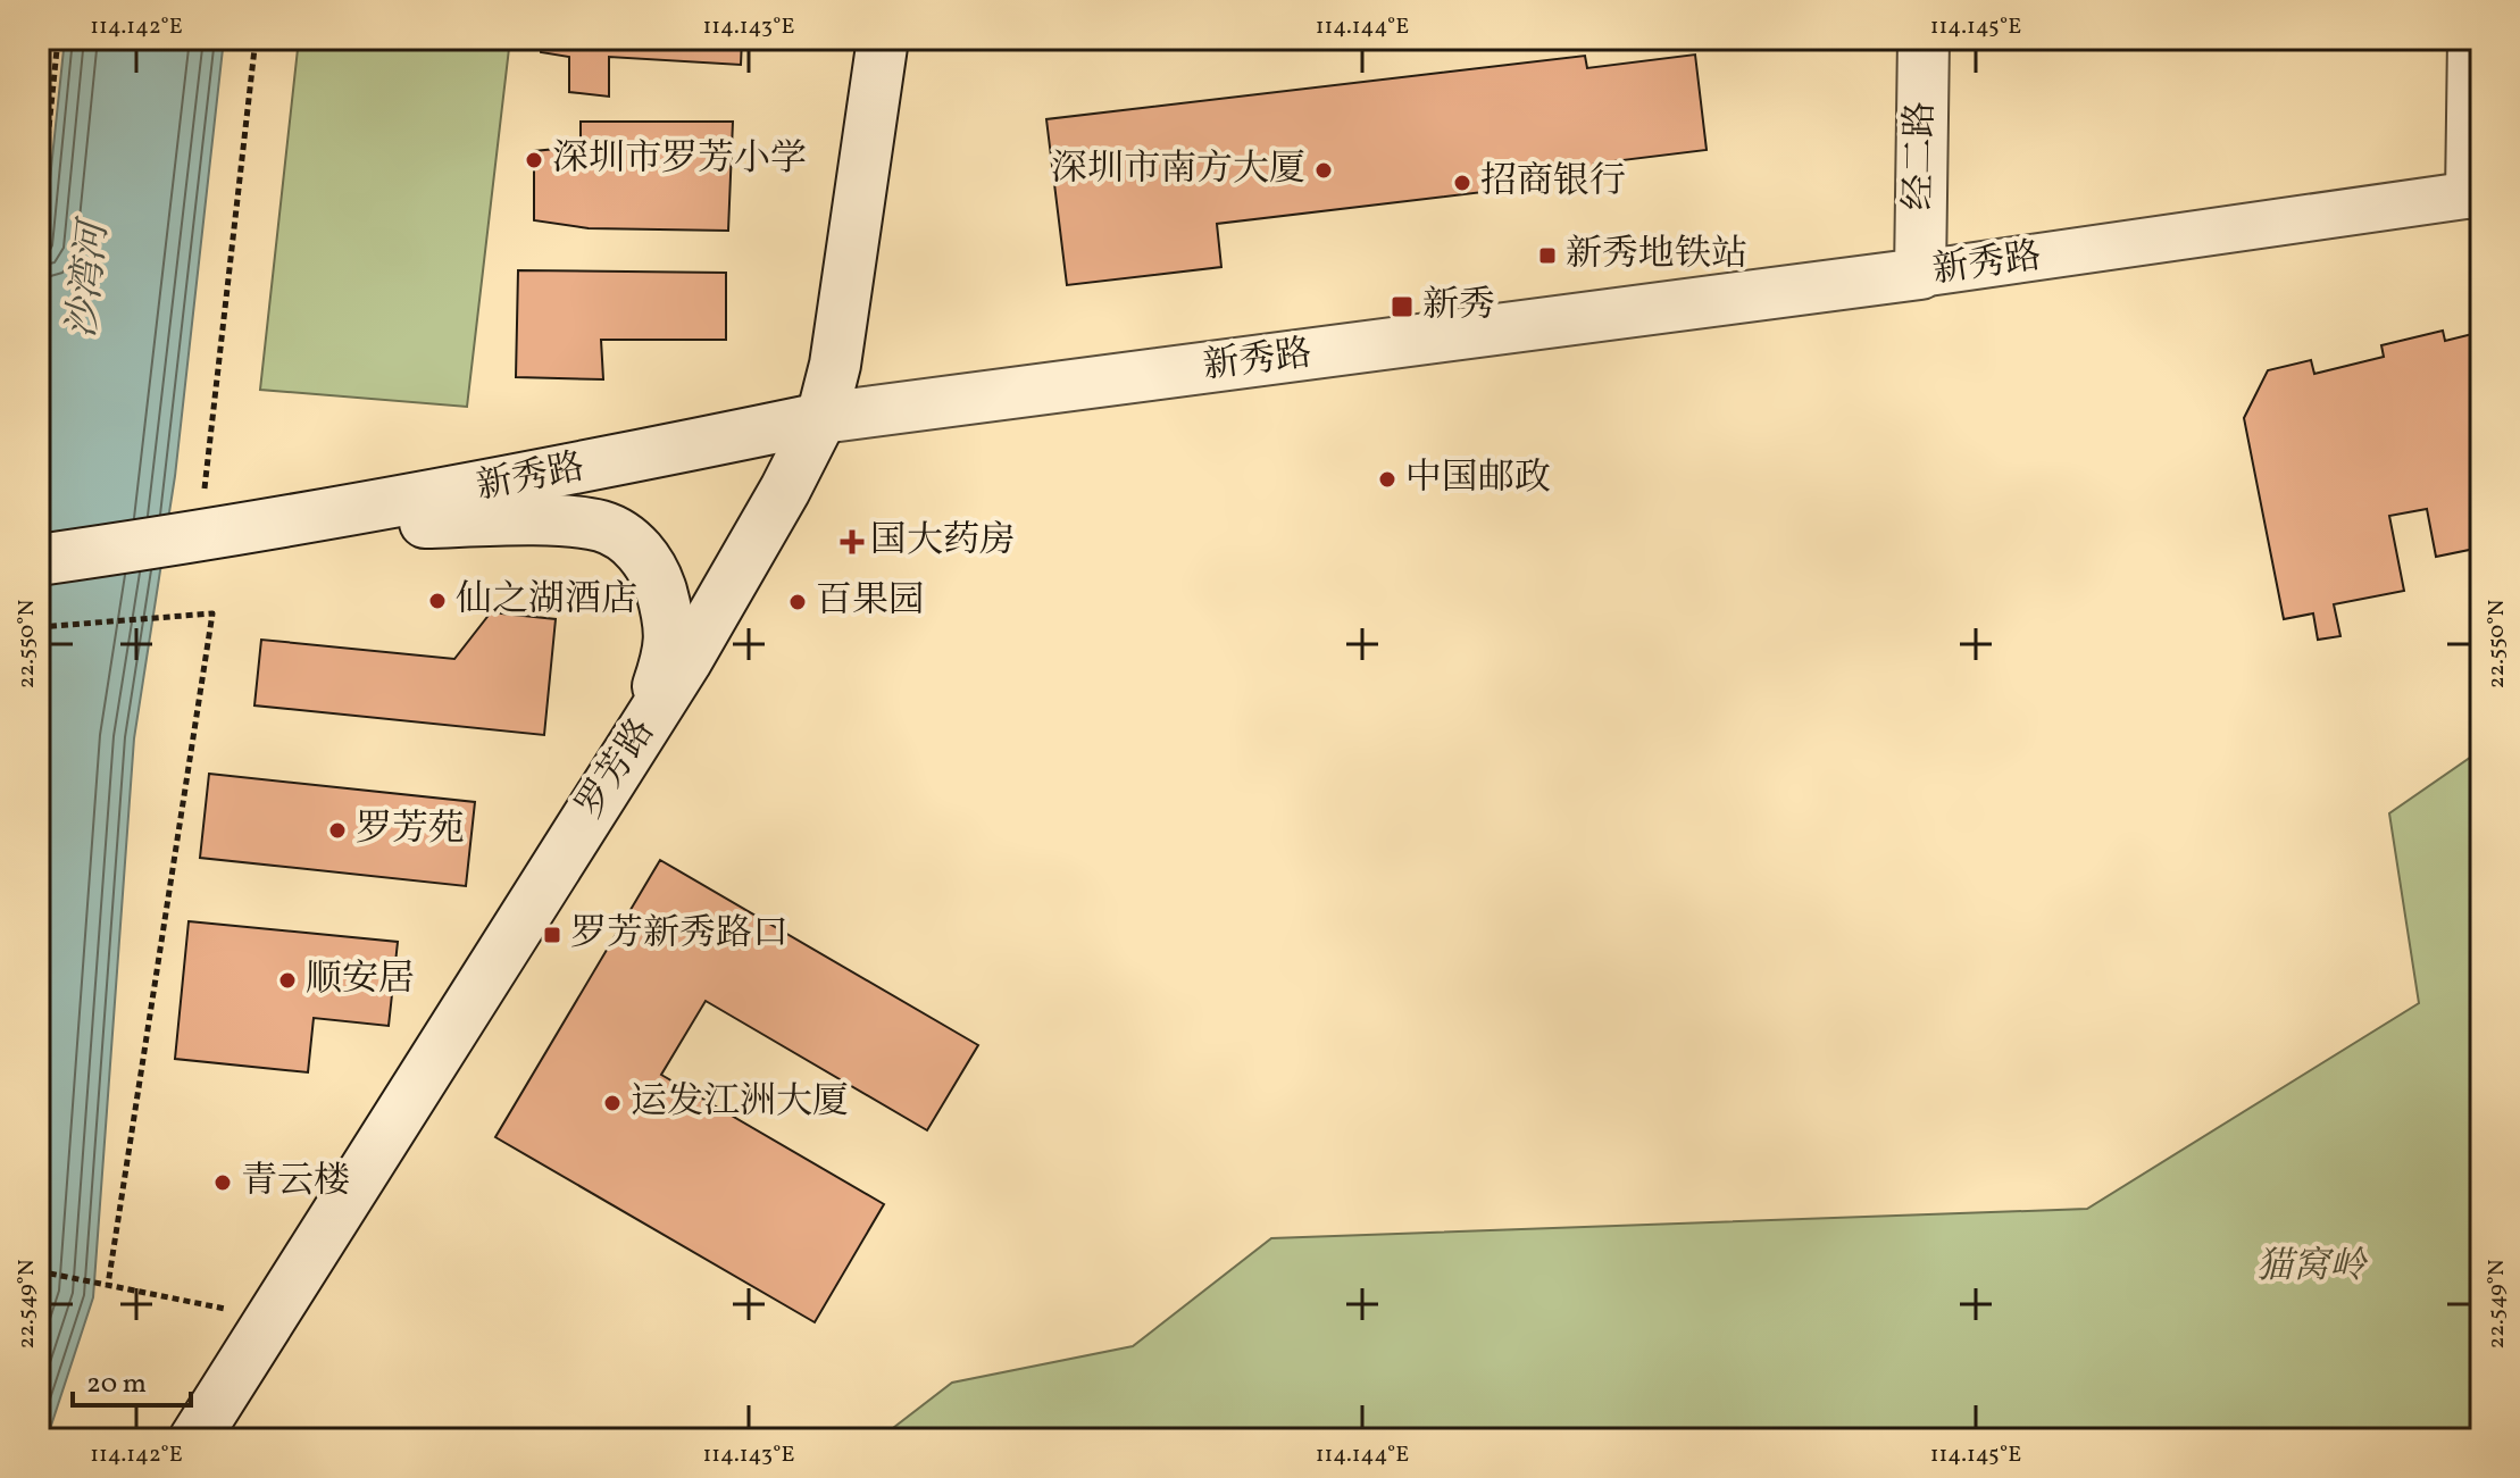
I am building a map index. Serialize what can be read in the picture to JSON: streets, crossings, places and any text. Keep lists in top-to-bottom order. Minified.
{"streets":{"main road":["经二路","新秀路","罗芳路"]},"crossings":[["经二路","新秀路"],["新秀路","罗芳路"]],"water":["沙湾河"],"parks":["猫窝岭"],"places":{"other":["深圳市罗芳小学","深圳市南方大厦","招商银行","中国邮政","仙之湖酒店","百果园","罗芳苑","顺安居","运发江洲大厦","青云楼"],"transit":["新秀地铁站","新秀","罗芳新秀路口"],"health":["国大药房"]},"scale_bar":"20 m","coordinates":["114.142°E","114.143°E","114.144°E","114.145°E","22.550°N","22.549°N"]}
